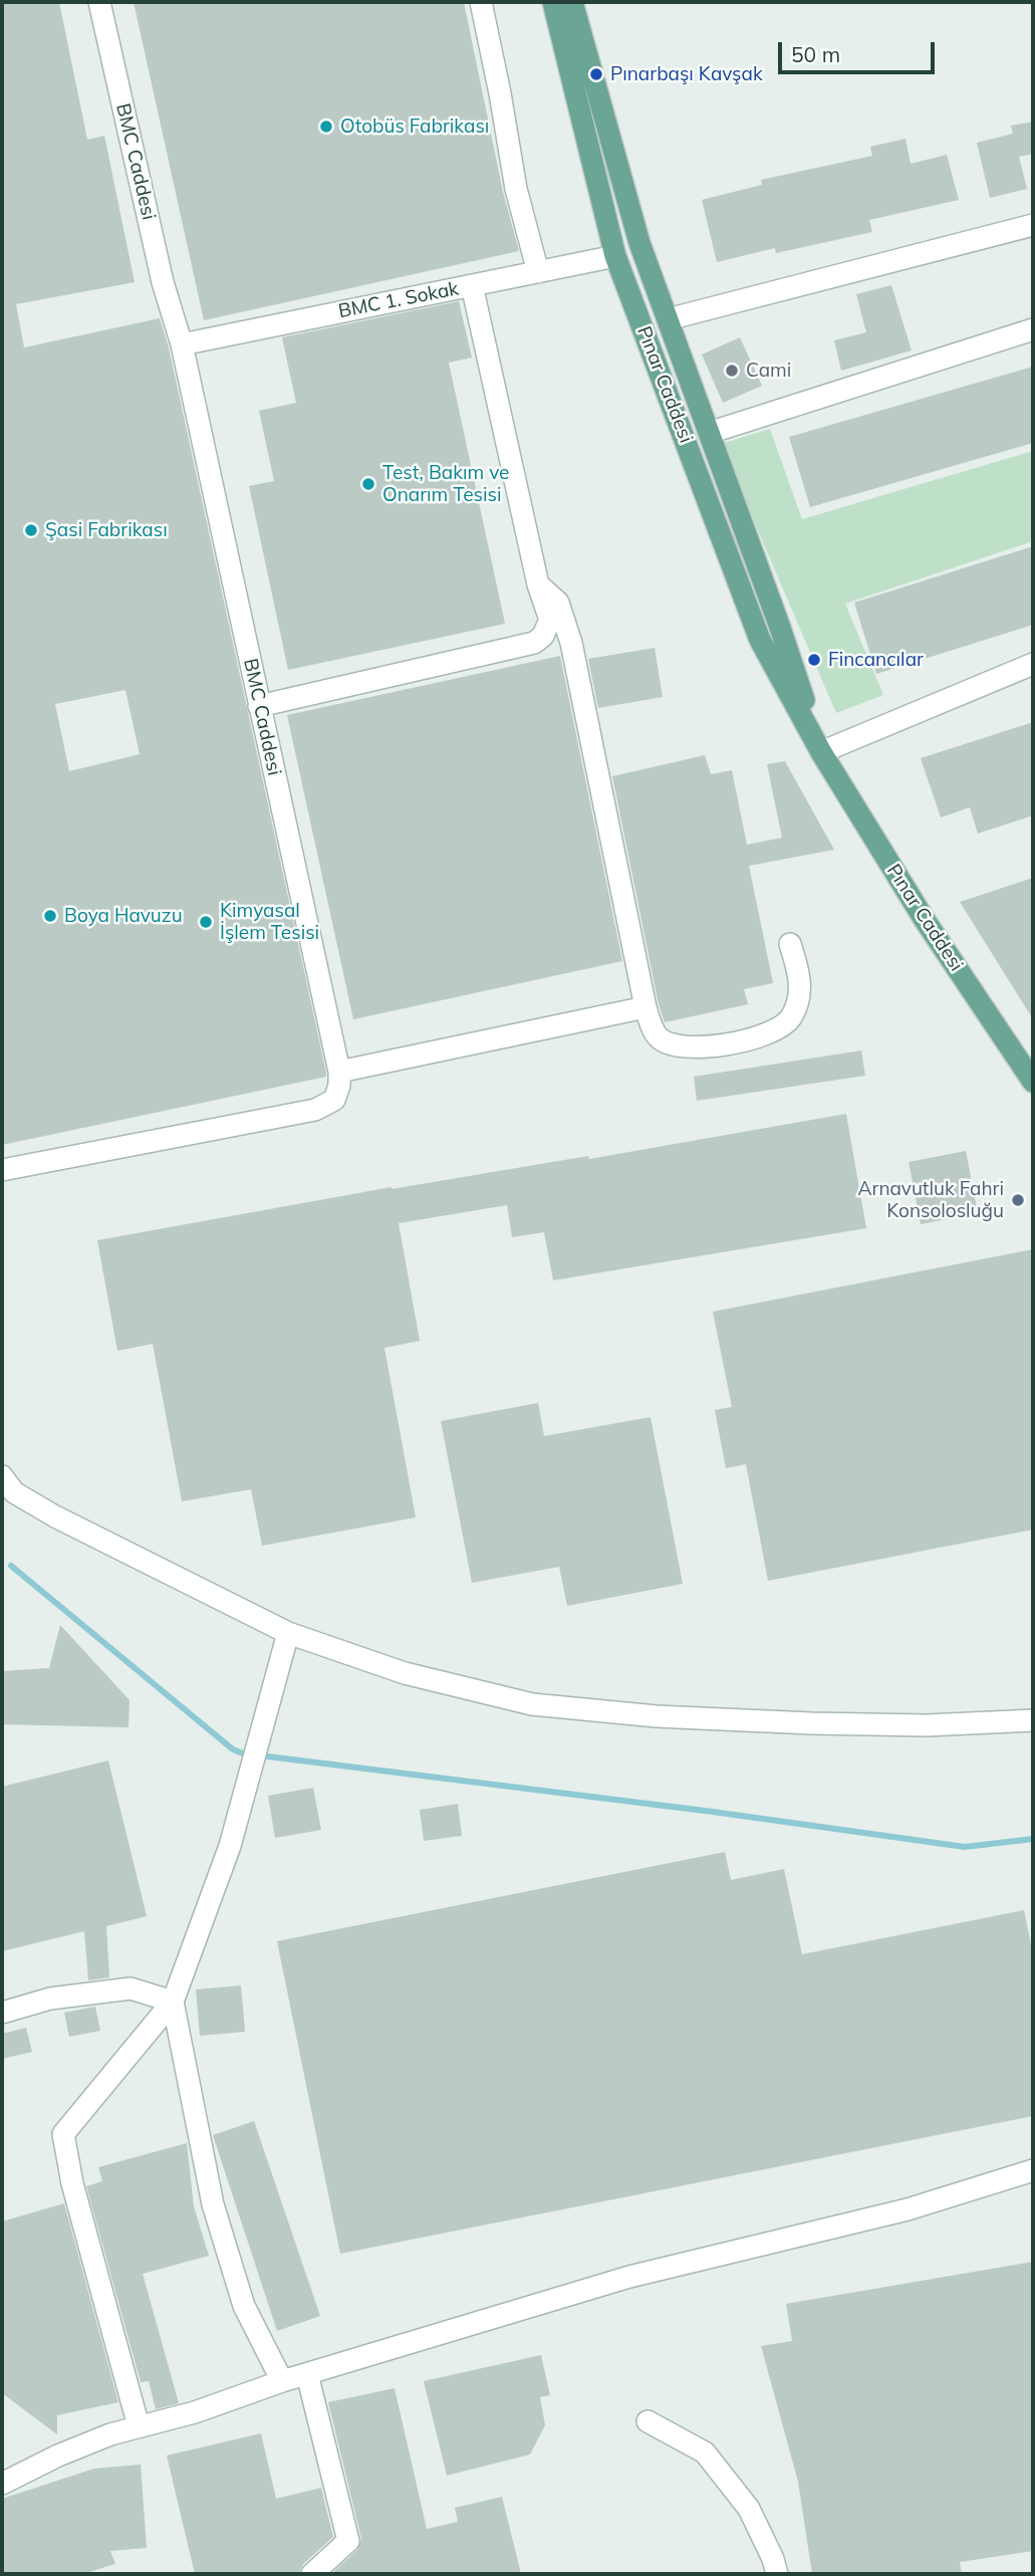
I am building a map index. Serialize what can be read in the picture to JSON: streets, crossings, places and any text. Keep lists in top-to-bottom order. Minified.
{"streets":{"main road":["Pınar Caddesi"],"street":["BMC Caddesi","BMC 1. Sokak"]},"crossings":[["BMC Caddesi","BMC 1. Sokak"],["BMC 1. Sokak","Pınar Caddesi"]],"places":["Pınarbaşı Kavşak","Otobüs Fabrikası","Cami","Test, Bakım ve Onarım Tesisi","Şasi Fabrikası","Fincancılar","Boya Havuzu","Kimyasal İşlem Tesisi","Arnavutluk Fahri Konsolosluğu"],"scale_bar":"50 m"}
